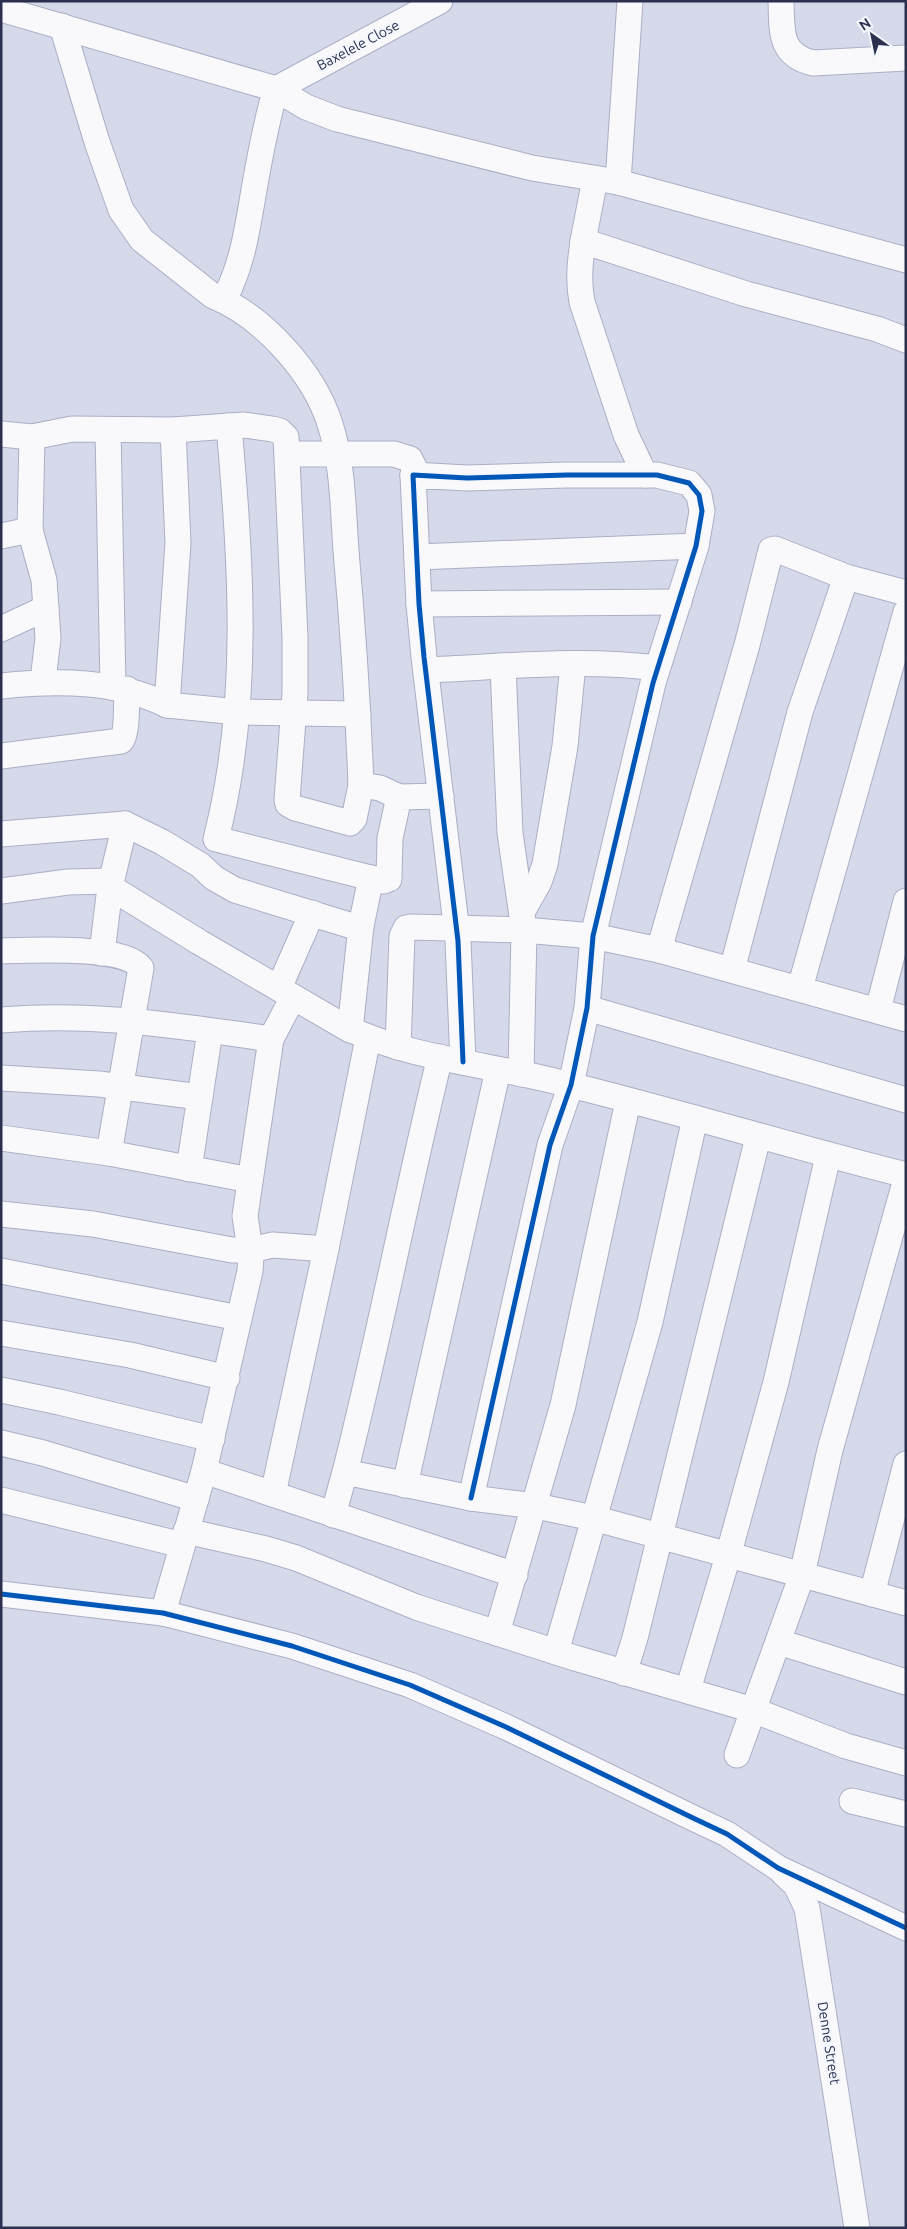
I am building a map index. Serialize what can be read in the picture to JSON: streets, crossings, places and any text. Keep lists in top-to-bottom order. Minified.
{"streets":{"street":["Baxelele Close","Denne Street"]},"north":"top left"}
